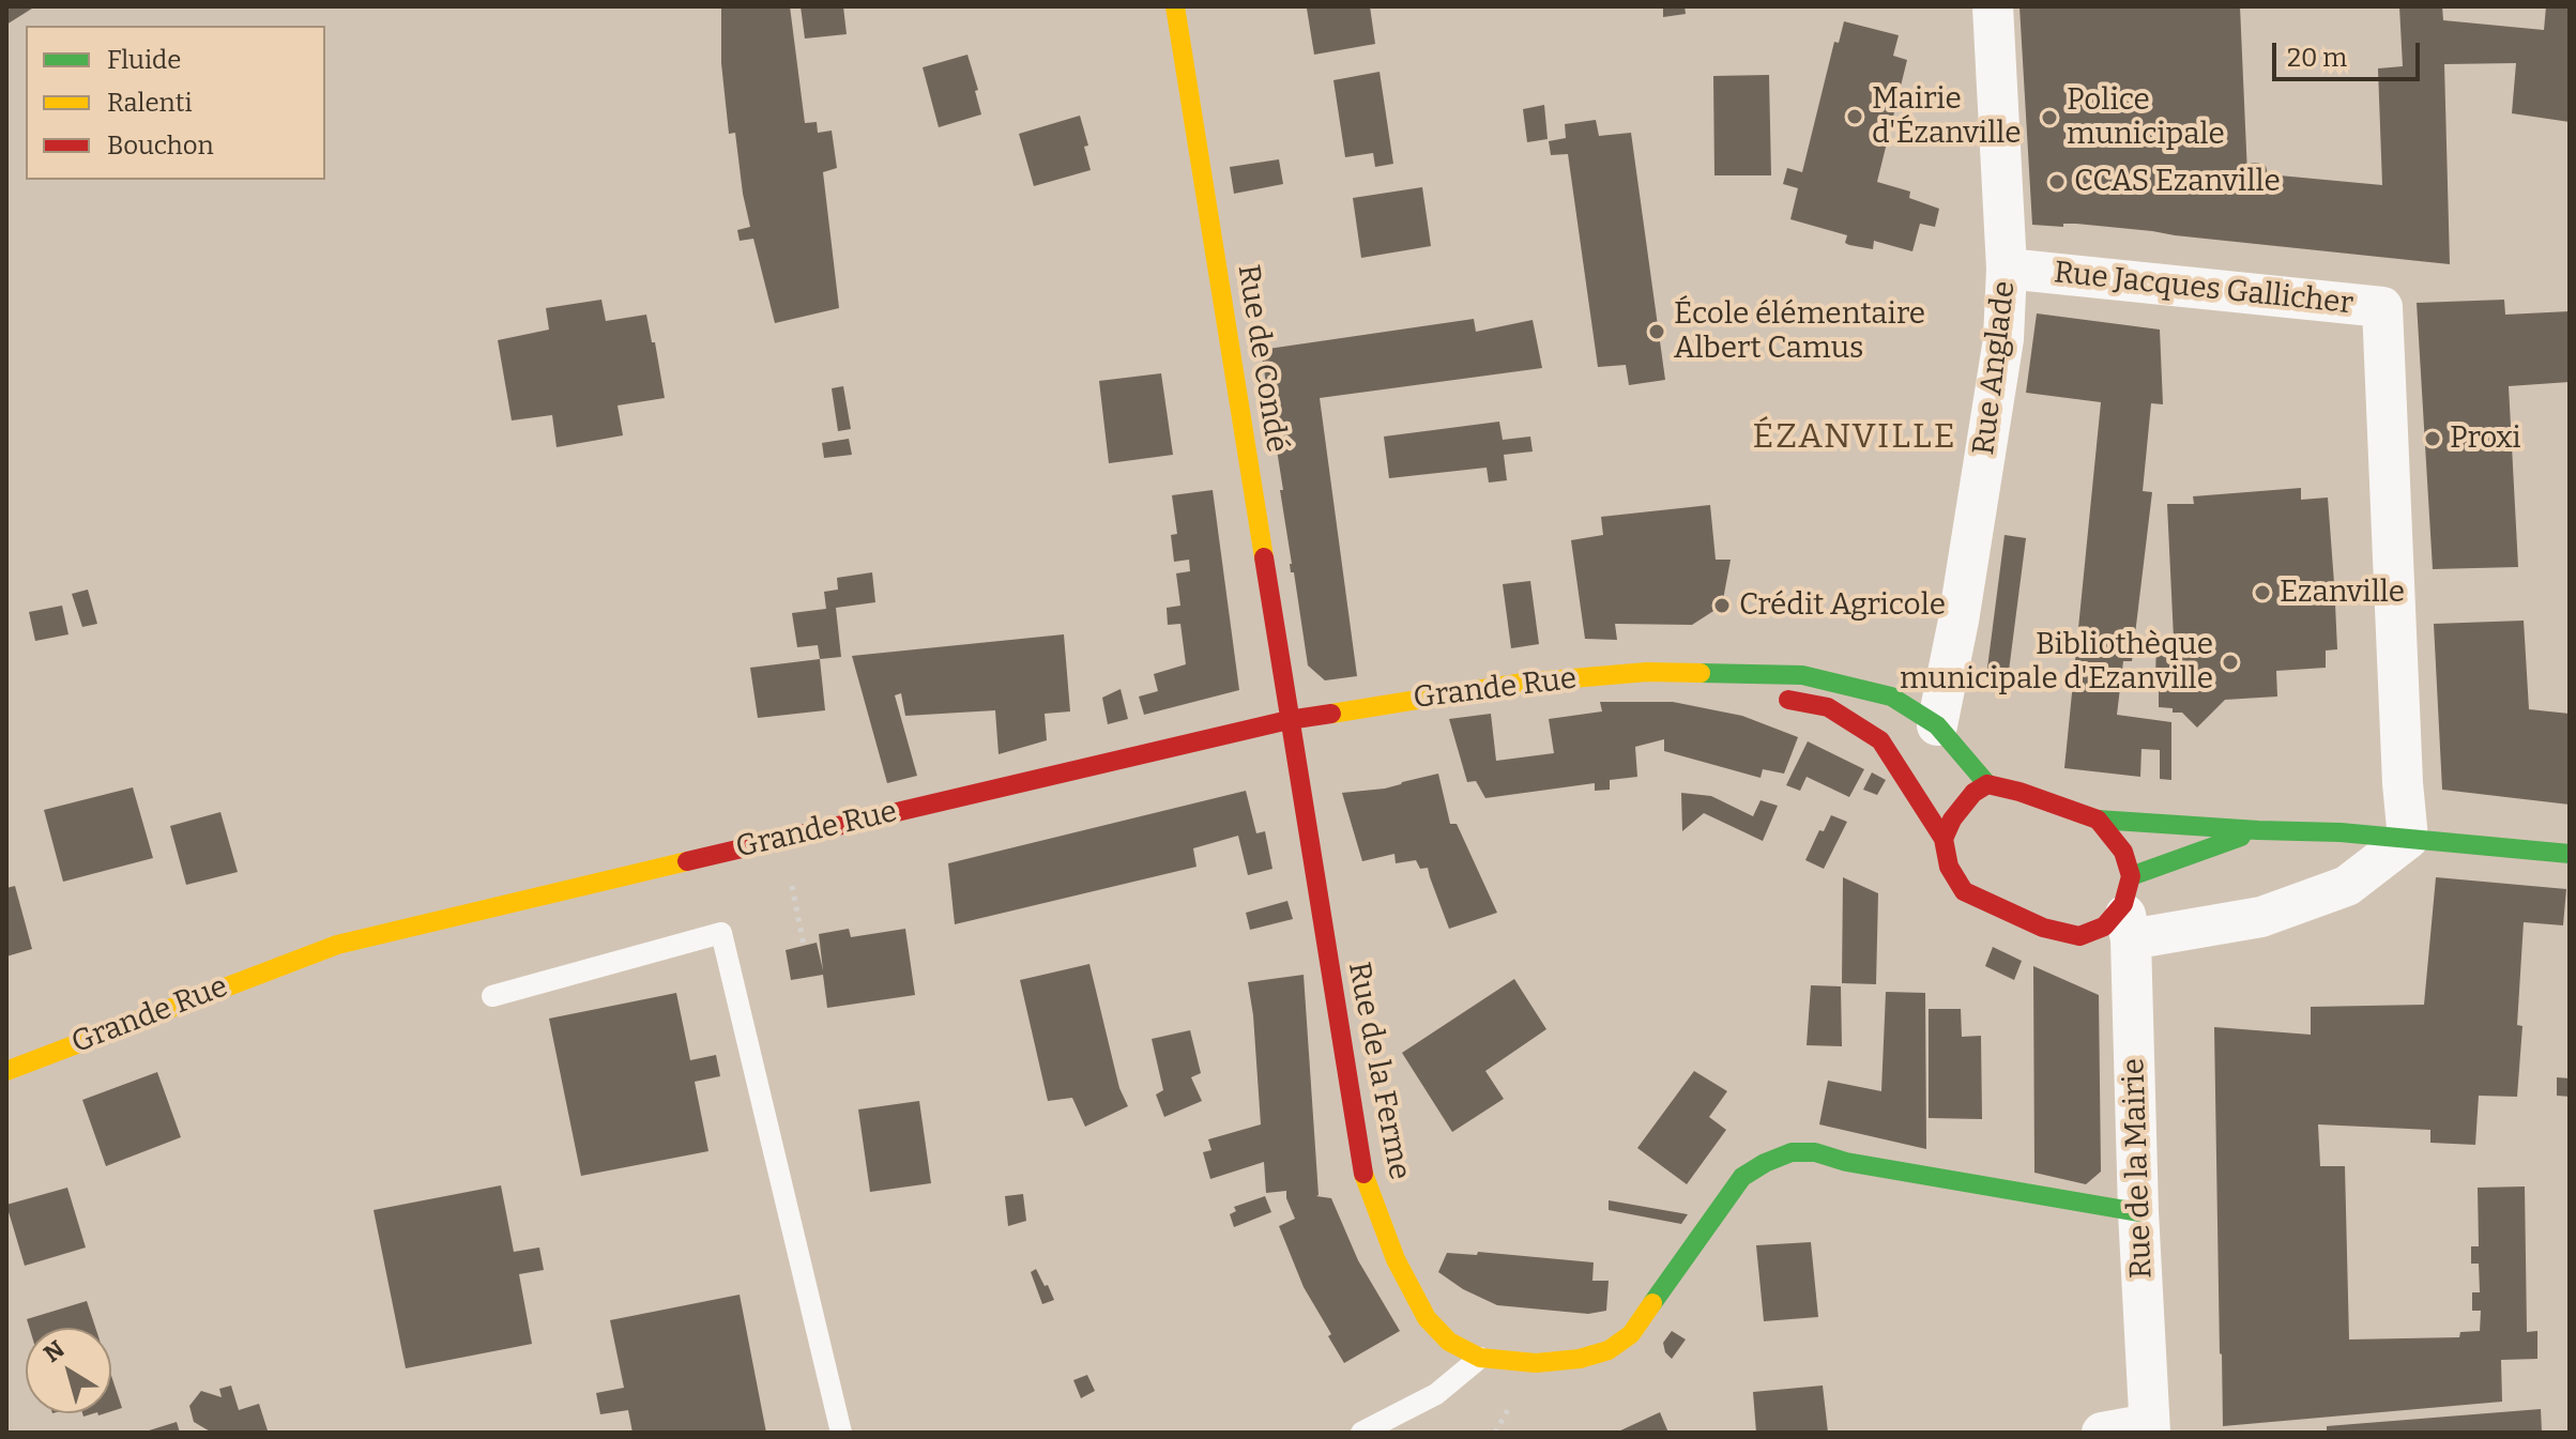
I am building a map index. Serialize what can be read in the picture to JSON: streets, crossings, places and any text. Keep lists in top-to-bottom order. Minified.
{"streets":{"main road":["Rue de Condé","Grande Rue","Rue de la Ferme"],"street":["Rue Jacques Gallicher","Rue Anglade","Rue de la Mairie"]},"crossings":[["Rue Jacques Gallicher","Rue Anglade"],["Rue de Condé","Grande Rue"],["Rue de Condé","Rue de la Ferme"],["Rue Anglade","Grande Rue"],["Grande Rue","Rue de la Ferme"],["Grande Rue","Rue de la Mairie"],["Rue de la Ferme","Rue de la Mairie"]],"districts":["ÉZANVILLE"],"places":["Mairie d'Ézanville","Police municipale","CCAS Ezanville","École élémentaire Albert Camus","Proxi","Ezanville","Crédit Agricole","Bibliothèque municipale d'Ezanville"],"legend":["Fluide","Ralenti","Bouchon"],"scale_bar":"20 m","north":"top left"}
